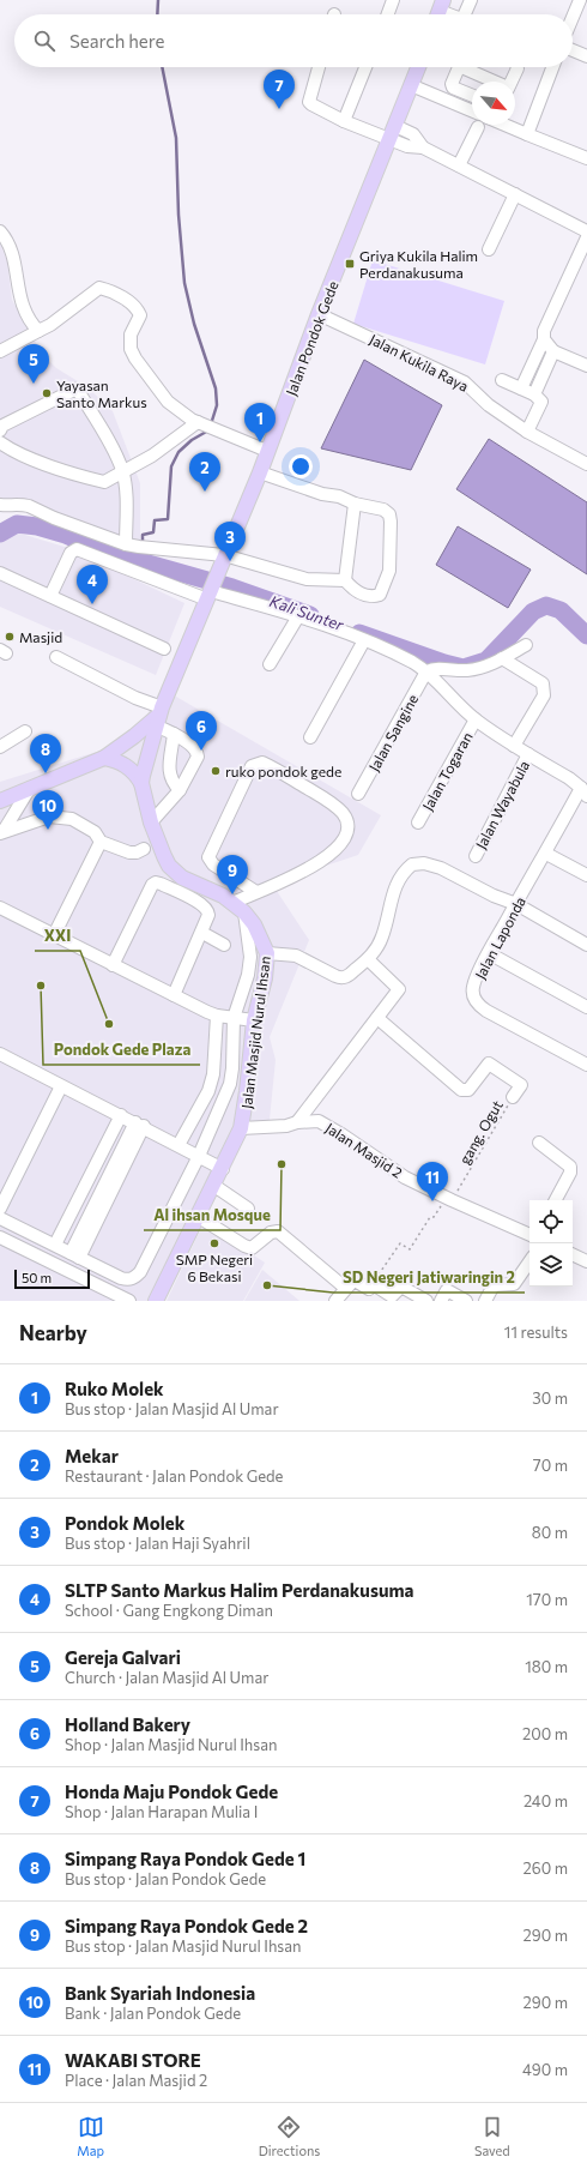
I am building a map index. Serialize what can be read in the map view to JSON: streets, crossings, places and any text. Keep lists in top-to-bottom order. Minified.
{"streets":{"main road":["Jalan Pondok Gede","Jalan Masjid Nurul Ihsan"],"street":["Jalan Kukila Raya","Jalan Sangine","Jalan Togaran","Jalan Wayabula","Jalan Laponda","Jalan Masjid 2"],"path":["gang. Ogut"]},"crossings":[["Jalan Pondok Gede","Jalan Kukila Raya"],["Jalan Pondok Gede","Jalan Masjid Nurul Ihsan"],["Jalan Masjid Nurul Ihsan","Jalan Masjid 2"],["gang. Ogut","Jalan Masjid 2"]],"water":["Kali Sunter"],"places":{"transit":["Griya Kukila Halim Perdanakusuma"],"other":["Yayasan Santo Markus","Masjid","ruko pondok gede","Pondok Gede Plaza","XXI","Al ihsan Mosque","SMP Negeri 6 Bekasi","SD Negeri Jatiwaringin 2"]},"scale_bar":"50 m","north":"bottom right","page":{"search":"Search here","pins":["7","5","1","2","3","4","6","8","10","9","11"],"scale":"50 m","heading":["Nearby","11 results"],"list":[{"mark":"1","name":"Ruko Molek","note":"Bus stop · Jalan Masjid Al Umar","value":"30 m"},{"mark":"2","name":"Mekar","note":"Restaurant · Jalan Pondok Gede","value":"70 m"},{"mark":"3","name":"Pondok Molek","note":"Bus stop · Jalan Haji Syahril","value":"80 m"},{"mark":"4","name":"SLTP Santo Markus Halim Perdanakusuma","note":"School · Gang Engkong Diman","value":"170 m"},{"mark":"5","name":"Gereja Galvari","note":"Church · Jalan Masjid Al Umar","value":"180 m"},{"mark":"6","name":"Holland Bakery","note":"Shop · Jalan Masjid Nurul Ihsan","value":"200 m"},{"mark":"7","name":"Honda Maju Pondok Gede","note":"Shop · Jalan Harapan Mulia I","value":"240 m"},{"mark":"8","name":"Simpang Raya Pondok Gede 1","note":"Bus stop · Jalan Pondok Gede","value":"260 m"},{"mark":"9","name":"Simpang Raya Pondok Gede 2","note":"Bus stop · Jalan Masjid Nurul Ihsan","value":"290 m"},{"mark":"10","name":"Bank Syariah Indonesia","note":"Bank · Jalan Pondok Gede","value":"290 m"},{"mark":"11","name":"WAKABI STORE","note":"Place · Jalan Masjid 2","value":"490 m"}],"nav":["Map","Directions","Saved"]}}
